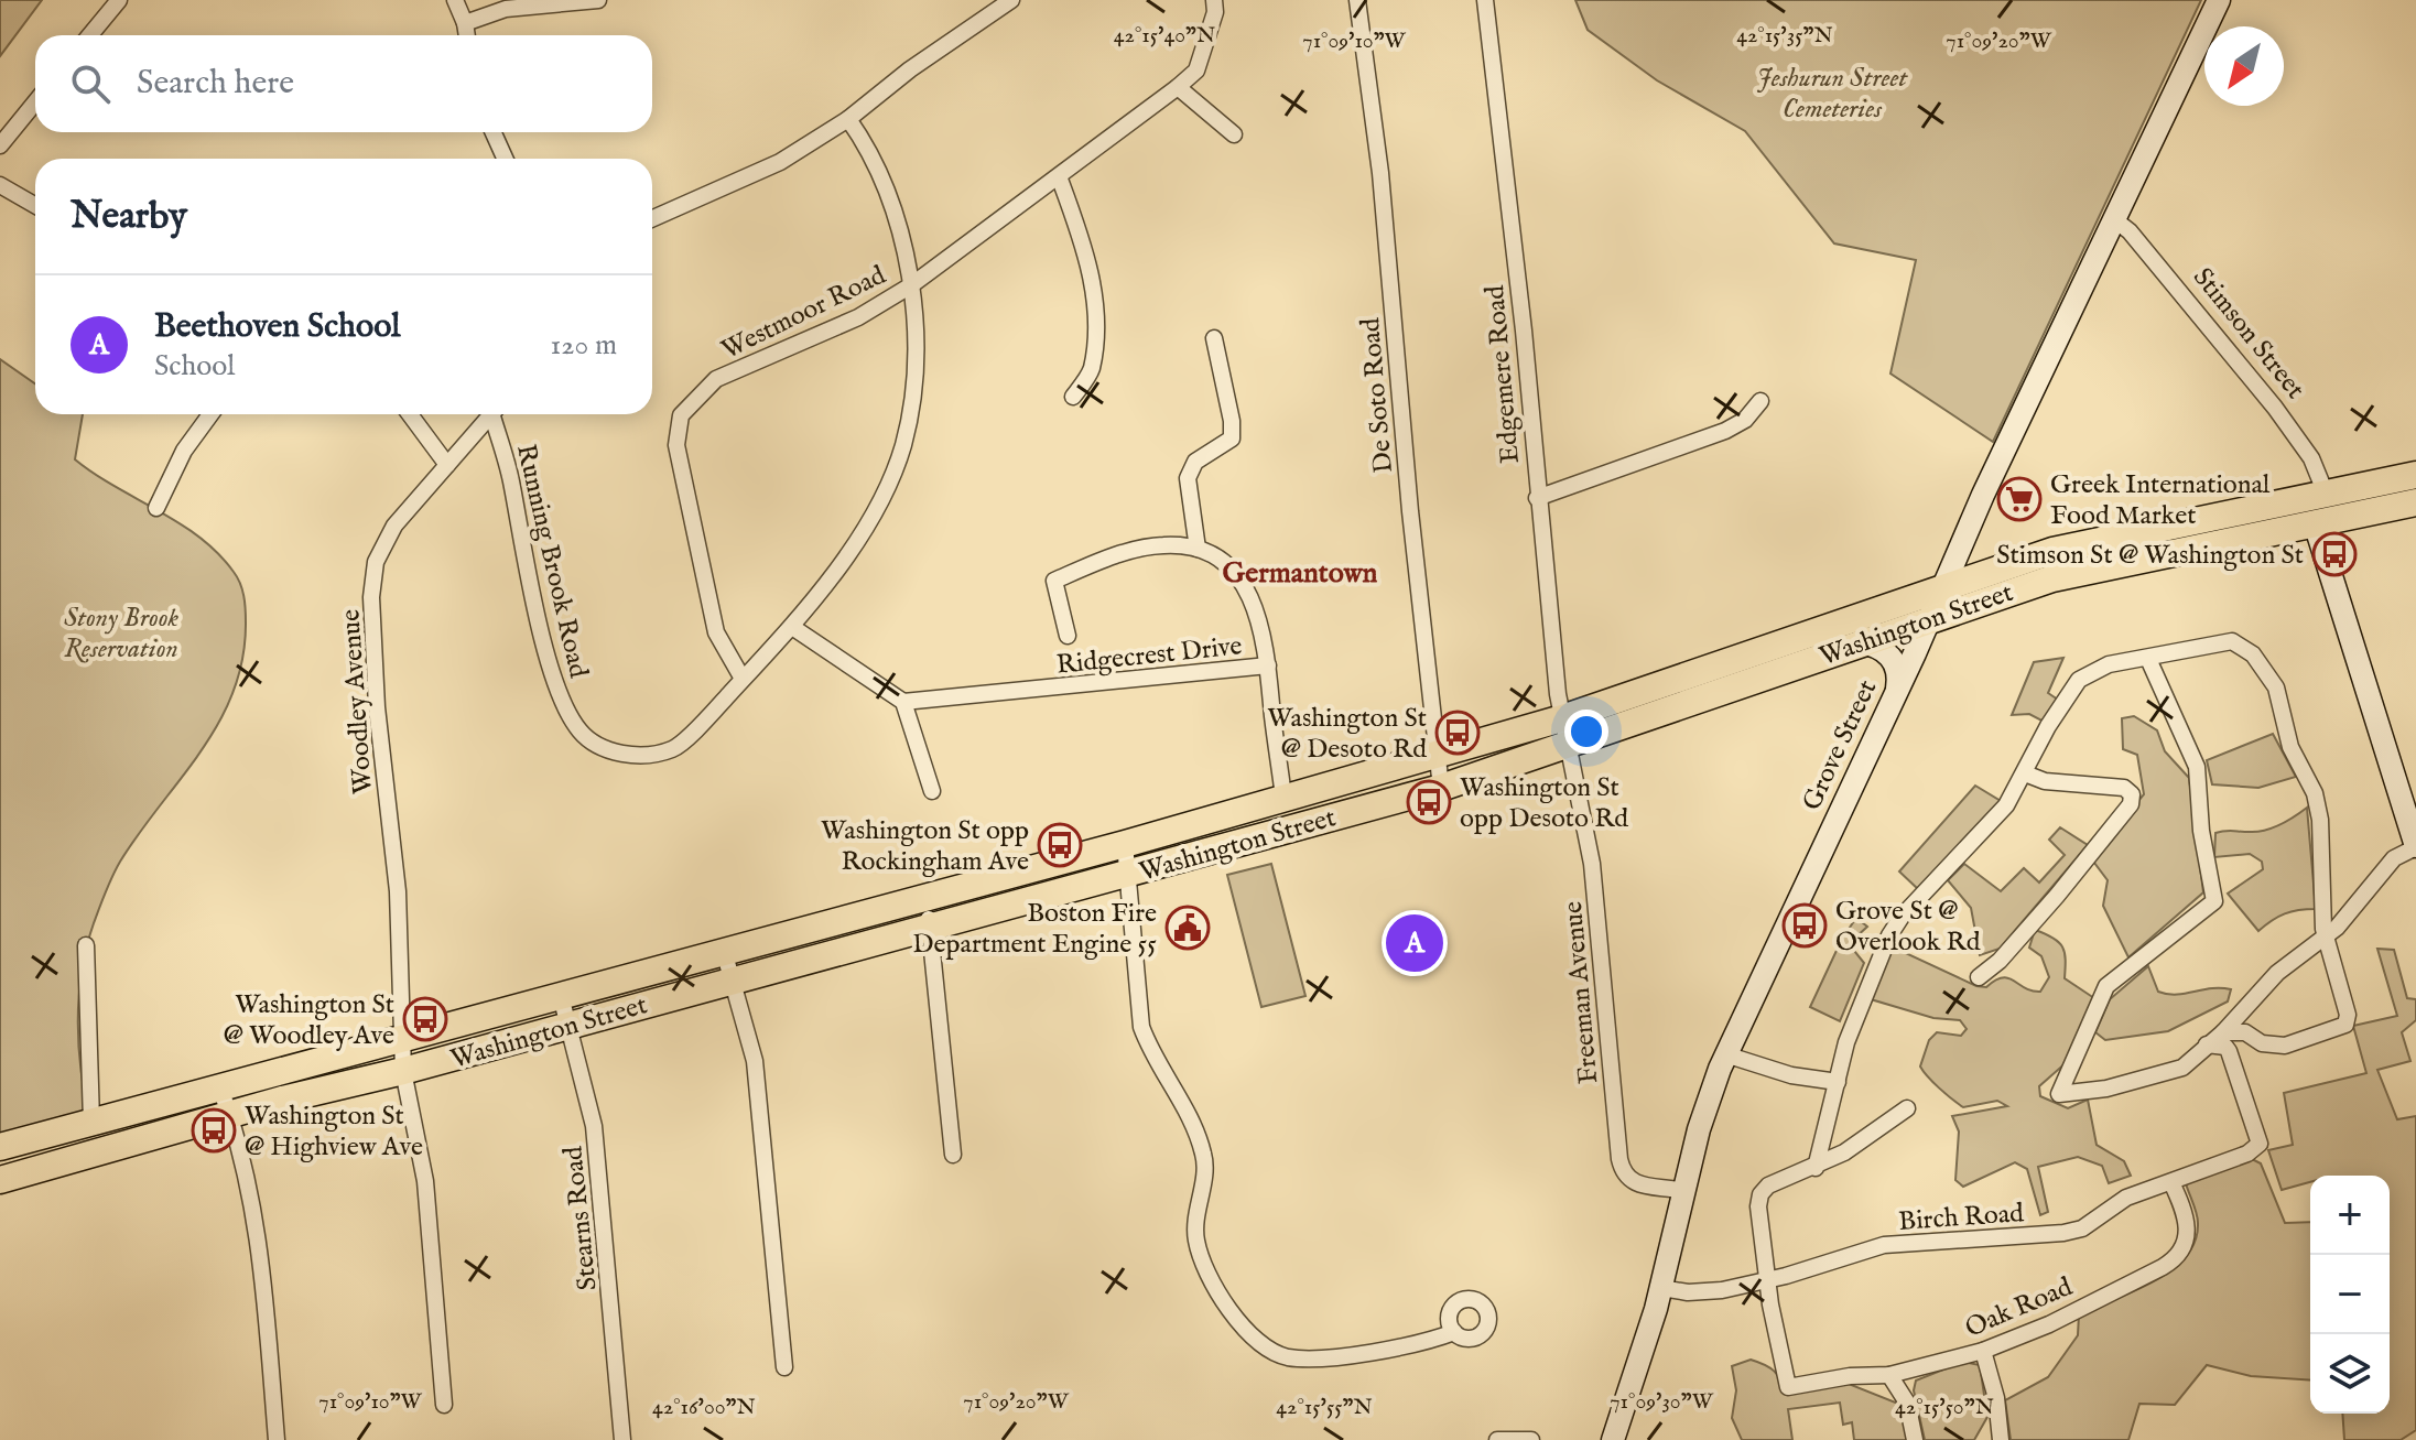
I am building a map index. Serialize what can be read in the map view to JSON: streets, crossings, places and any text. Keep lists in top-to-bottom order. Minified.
{"streets":{"main road":["Washington Street","Grove Street"],"street":["Westmoor Road","Stimson Street","Edgemere Road","De Soto Road","Running Brook Road","Ridgecrest Drive","Woodley Avenue","Freeman Avenue","Birch Road","Stearns Road","Oak Road"]},"crossings":[["Westmoor Road","Running Brook Road"],["Stimson Street","Washington Street"],["Stimson Street","Grove Street"],["Edgemere Road","Washington Street"],["Edgemere Road","Freeman Avenue"],["De Soto Road","Washington Street"],["Washington Street","Ridgecrest Drive"],["Washington Street","Woodley Avenue"],["Washington Street","Grove Street"],["Washington Street","Freeman Avenue"],["Washington Street","Stearns Road"],["Grove Street","Freeman Avenue"],["Grove Street","Birch Road"],["Birch Road","Oak Road"]],"districts":["Germantown"],"parks":["Jeshurun Street Cemeteries","Stony Brook Reservation"],"places":{"supermarket":["Greek International Food Market"],"bus stop":["Stimson St @ Washington St","Washington St @ Desoto Rd","Washington St opp Desoto Rd","Washington St opp Rockingham Ave","Grove St @ Overlook Rd","Washington St @ Woodley Ave","Washington St @ Highview Ave"],"public building":["Boston Fire Department Engine 55"]},"north":"bottom left","page":{"search":"Search here","heading":"Nearby","list":[{"mark":"A","name":"Beethoven School","note":"School","value":"120 m"}],"pins":"A","map_buttons":["+","−"]},"coordinates":["42°15'40\"N","42°15'35\"N","71°09'10\"W","71°09'20\"W","71°09'30\"W","42°16'00\"N","42°15'55\"N","42°15'50\"N"]}
